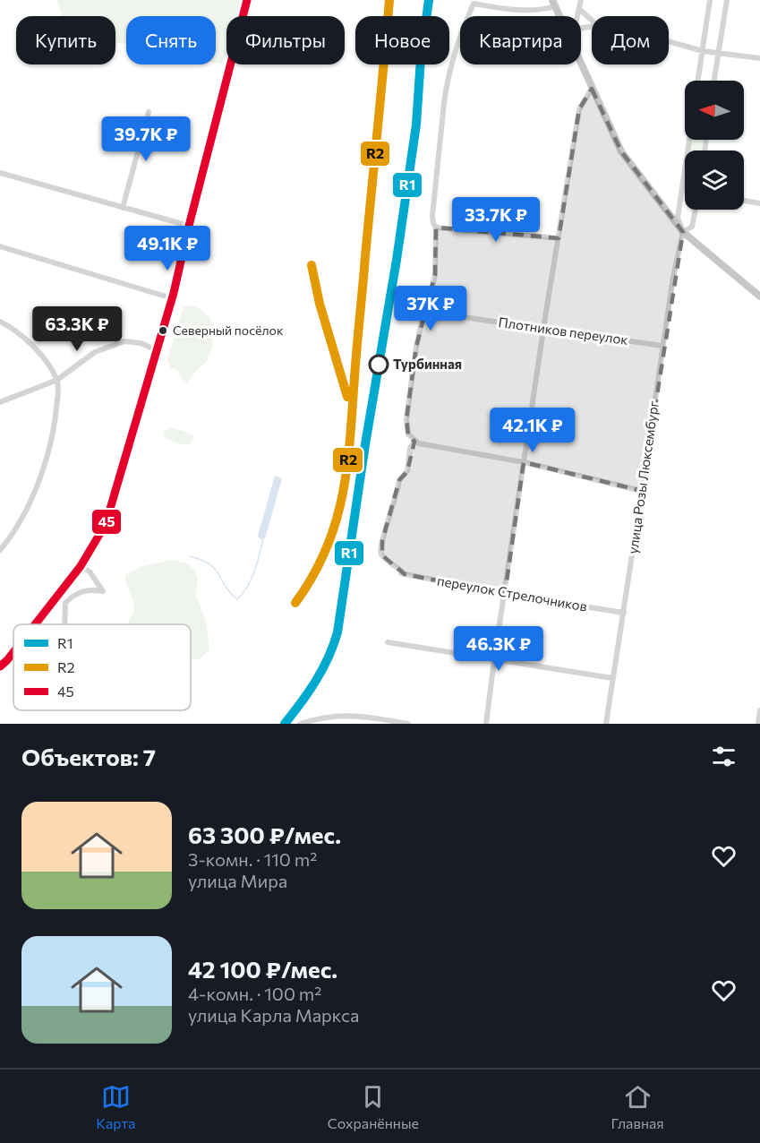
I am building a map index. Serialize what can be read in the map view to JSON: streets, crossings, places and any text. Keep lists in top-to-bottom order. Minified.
{"streets":{"street":["Плотников переулок","улица Розы Люксембург","переулок Стрелочников"]},"crossings":[["Плотников переулок","улица Розы Люксембург"],["улица Розы Люксембург","переулок Стрелочников"]],"places":["Северный посёлок","Турбинная"],"lines":["transit line R1","transit line R2","transit line 45"],"legend":["R1","R2","45"],"north":"left","page":{"chip":["Купить","Снять","Фильтры","Новое","Квартира","Дом"],"price":["39.7K ₽","33.7K ₽","49.1K ₽","37K ₽","63.3K ₽","42.1K ₽","46.3K ₽"],"heading":"Объектов: 7","list":[{"name":"63 300 ₽/мес.","note":"3-комн. · 110 m² · улица Мира"},{"name":"42 100 ₽/мес.","note":"4-комн. · 100 m² · улица Карла Маркса"}],"tabs":["Карта","Сохранённые","Главная"]}}
